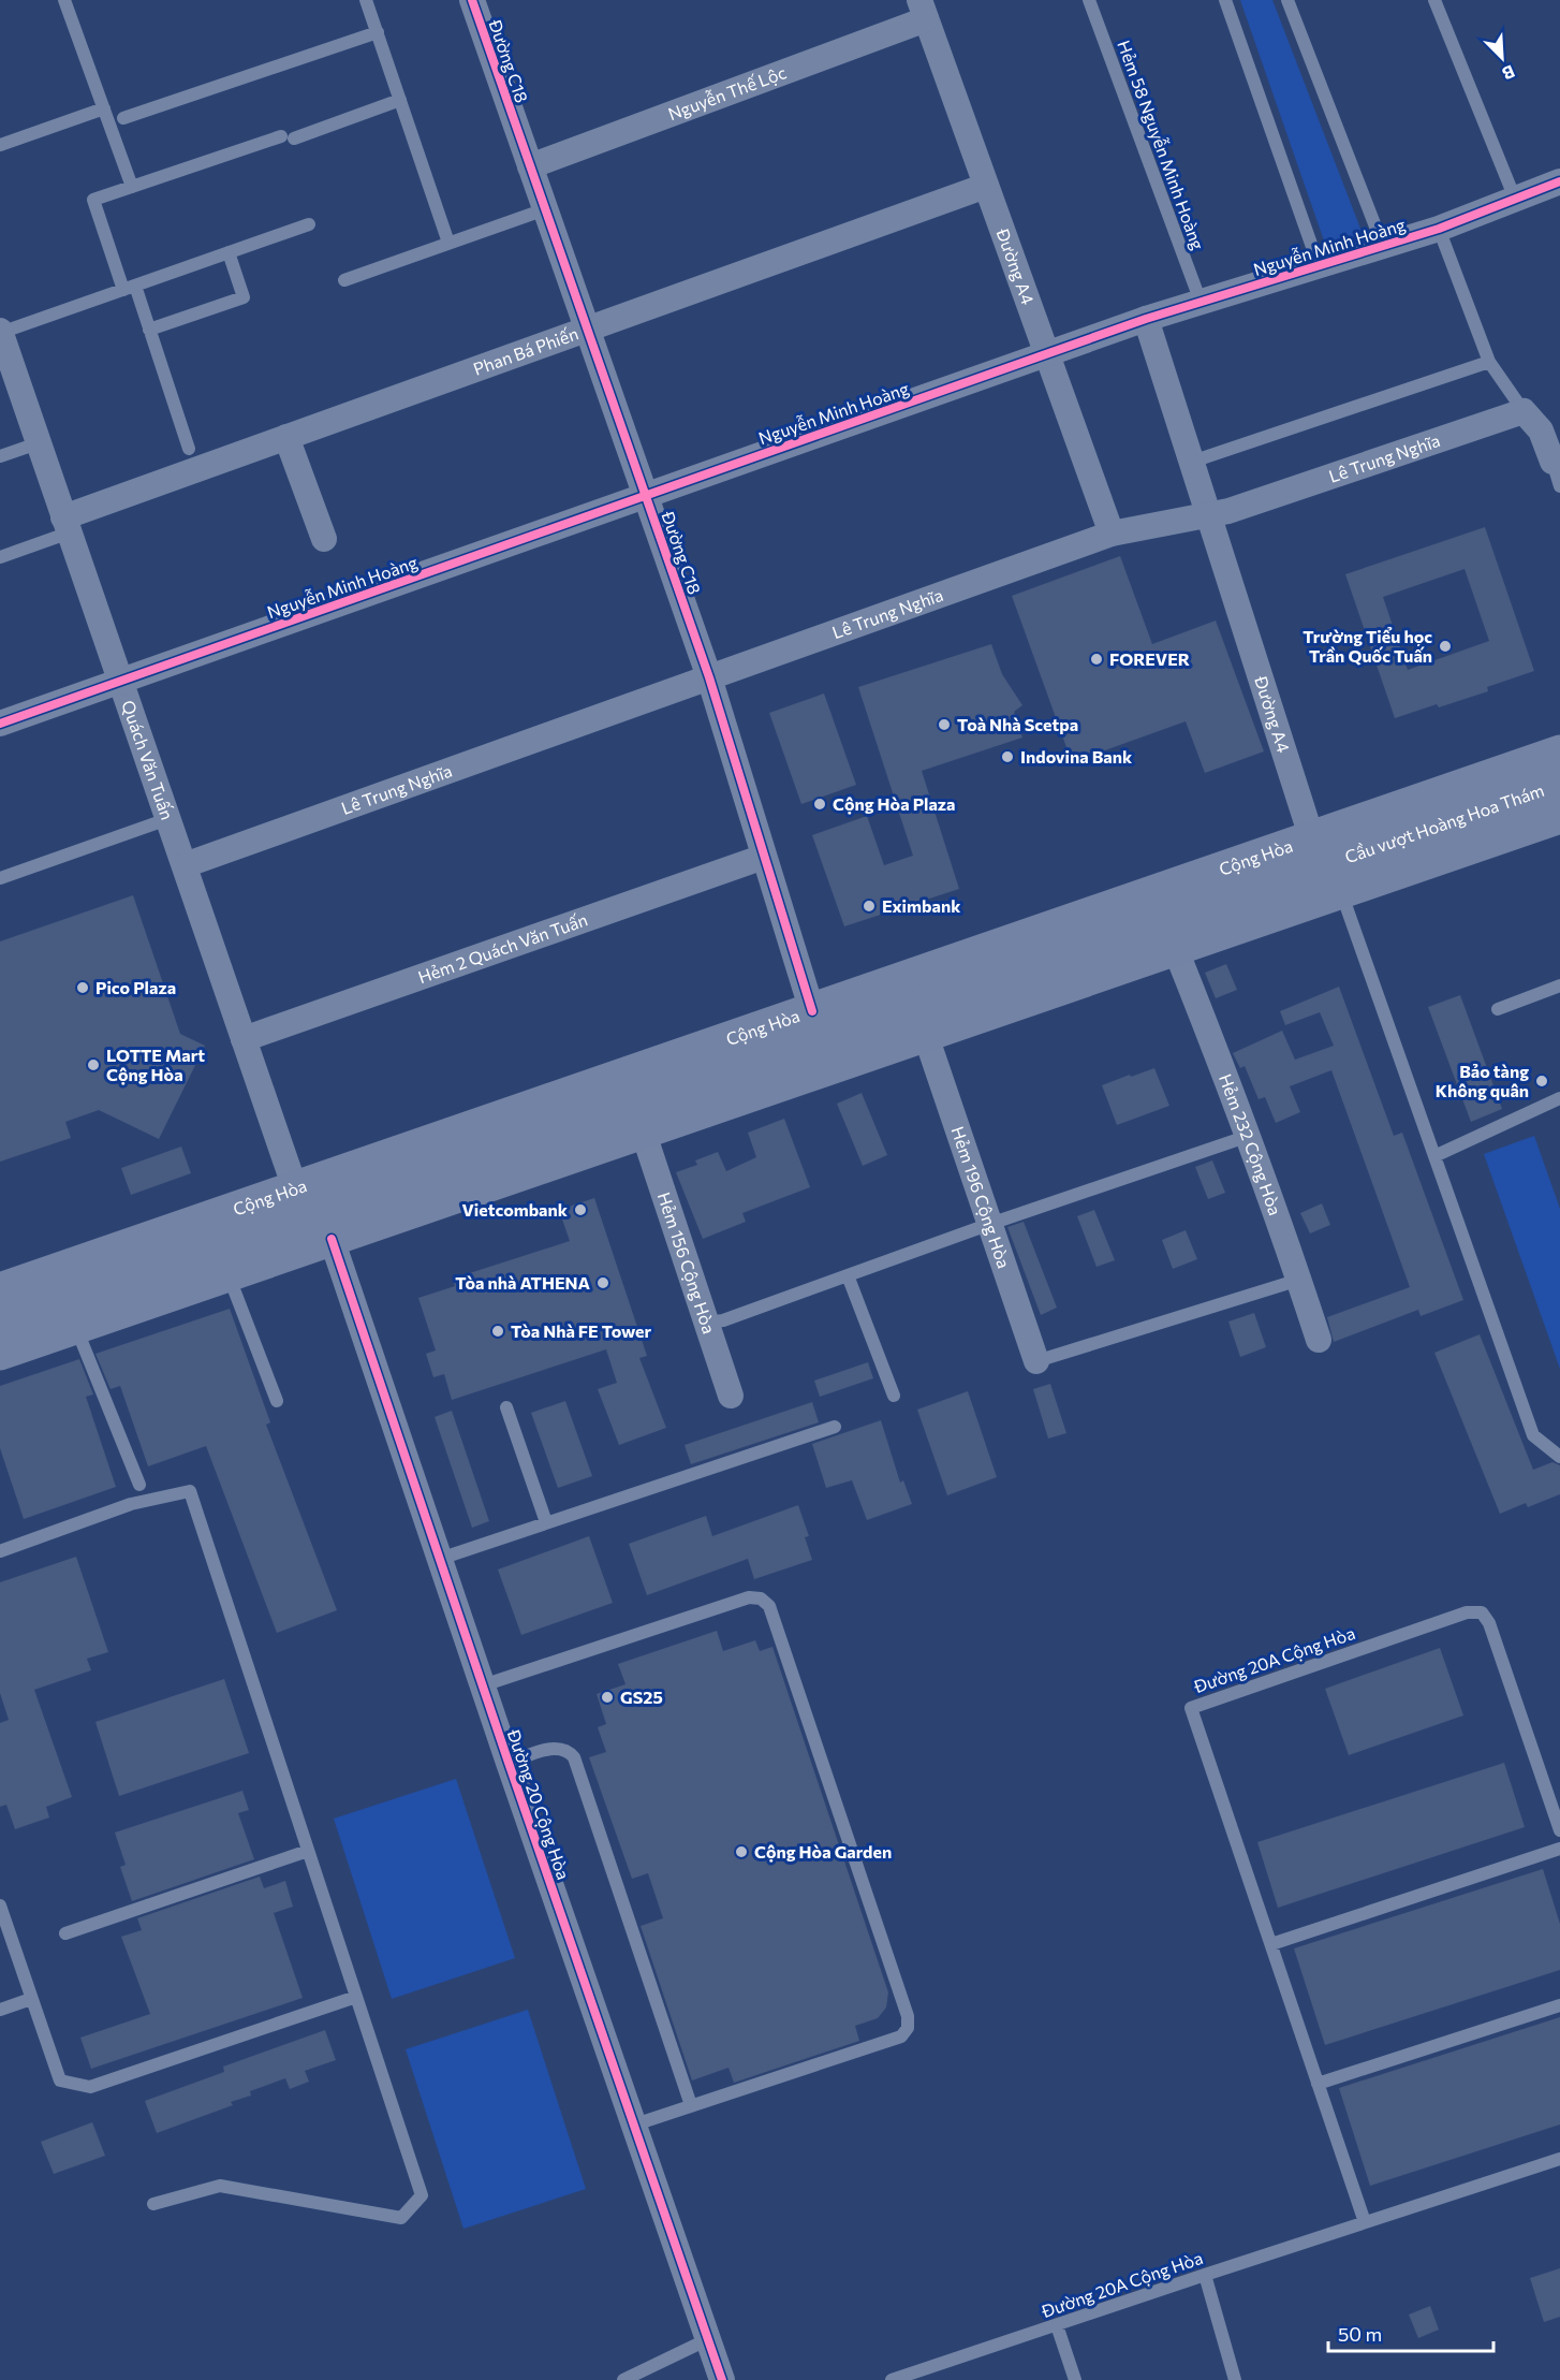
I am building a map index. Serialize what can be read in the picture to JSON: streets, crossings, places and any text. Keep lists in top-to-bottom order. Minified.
{"streets":{"main road":["Cầu vượt Hoàng Hoa Thám","Cộng Hòa"],"street":["Đường C18","Nguyễn Thế Lộc","Nguyễn Minh Hoàng","Đường A4","Phan Bá Phiến","Lê Trung Nghĩa","Quách Văn Tuấn","Hẻm 2 Quách Văn Tuấn","Hẻm 232 Cộng Hòa","Hẻm 196 Cộng Hòa","Hẻm 156 Cộng Hòa","Đường 20 Cộng Hòa"],"lane":["Hẻm 58 Nguyễn Minh Hoàng","Đường 20A Cộng Hòa"]},"crossings":[["Đường C18","Nguyễn Thế Lộc"],["Đường C18","Nguyễn Minh Hoàng"],["Đường C18","Phan Bá Phiến"],["Đường C18","Lê Trung Nghĩa"],["Đường C18","Cộng Hòa"],["Đường C18","Hẻm 2 Quách Văn Tuấn"],["Nguyễn Thế Lộc","Đường A4"],["Hẻm 58 Nguyễn Minh Hoàng","Nguyễn Minh Hoàng"],["Nguyễn Minh Hoàng","Đường A4"],["Nguyễn Minh Hoàng","Quách Văn Tuấn"],["Đường A4","Phan Bá Phiến"],["Đường A4","Lê Trung Nghĩa"],["Đường A4","Cầu vượt Hoàng Hoa Thám"],["Đường A4","Cộng Hòa"],["Phan Bá Phiến","Quách Văn Tuấn"],["Lê Trung Nghĩa","Quách Văn Tuấn"],["Quách Văn Tuấn","Cộng Hòa"],["Quách Văn Tuấn","Hẻm 2 Quách Văn Tuấn"],["Cầu vượt Hoàng Hoa Thám","Cộng Hòa"],["Cộng Hòa","Hẻm 232 Cộng Hòa"],["Cộng Hòa","Hẻm 196 Cộng Hòa"],["Cộng Hòa","Hẻm 156 Cộng Hòa"],["Cộng Hòa","Đường 20 Cộng Hòa"]],"places":["Trường Tiểu học Trần Quốc Tuấn","FOREVER","Toà Nhà Scetpa","Indovina Bank","Cộng Hòa Plaza","Eximbank","Pico Plaza","LOTTE Mart Cộng Hòa","Bảo tàng Không quân","Vietcombank","Tòa nhà ATHENA","Tòa Nhà FE Tower","GS25","Cộng Hòa Garden"],"scale_bar":"50 m","north":"bottom right"}
